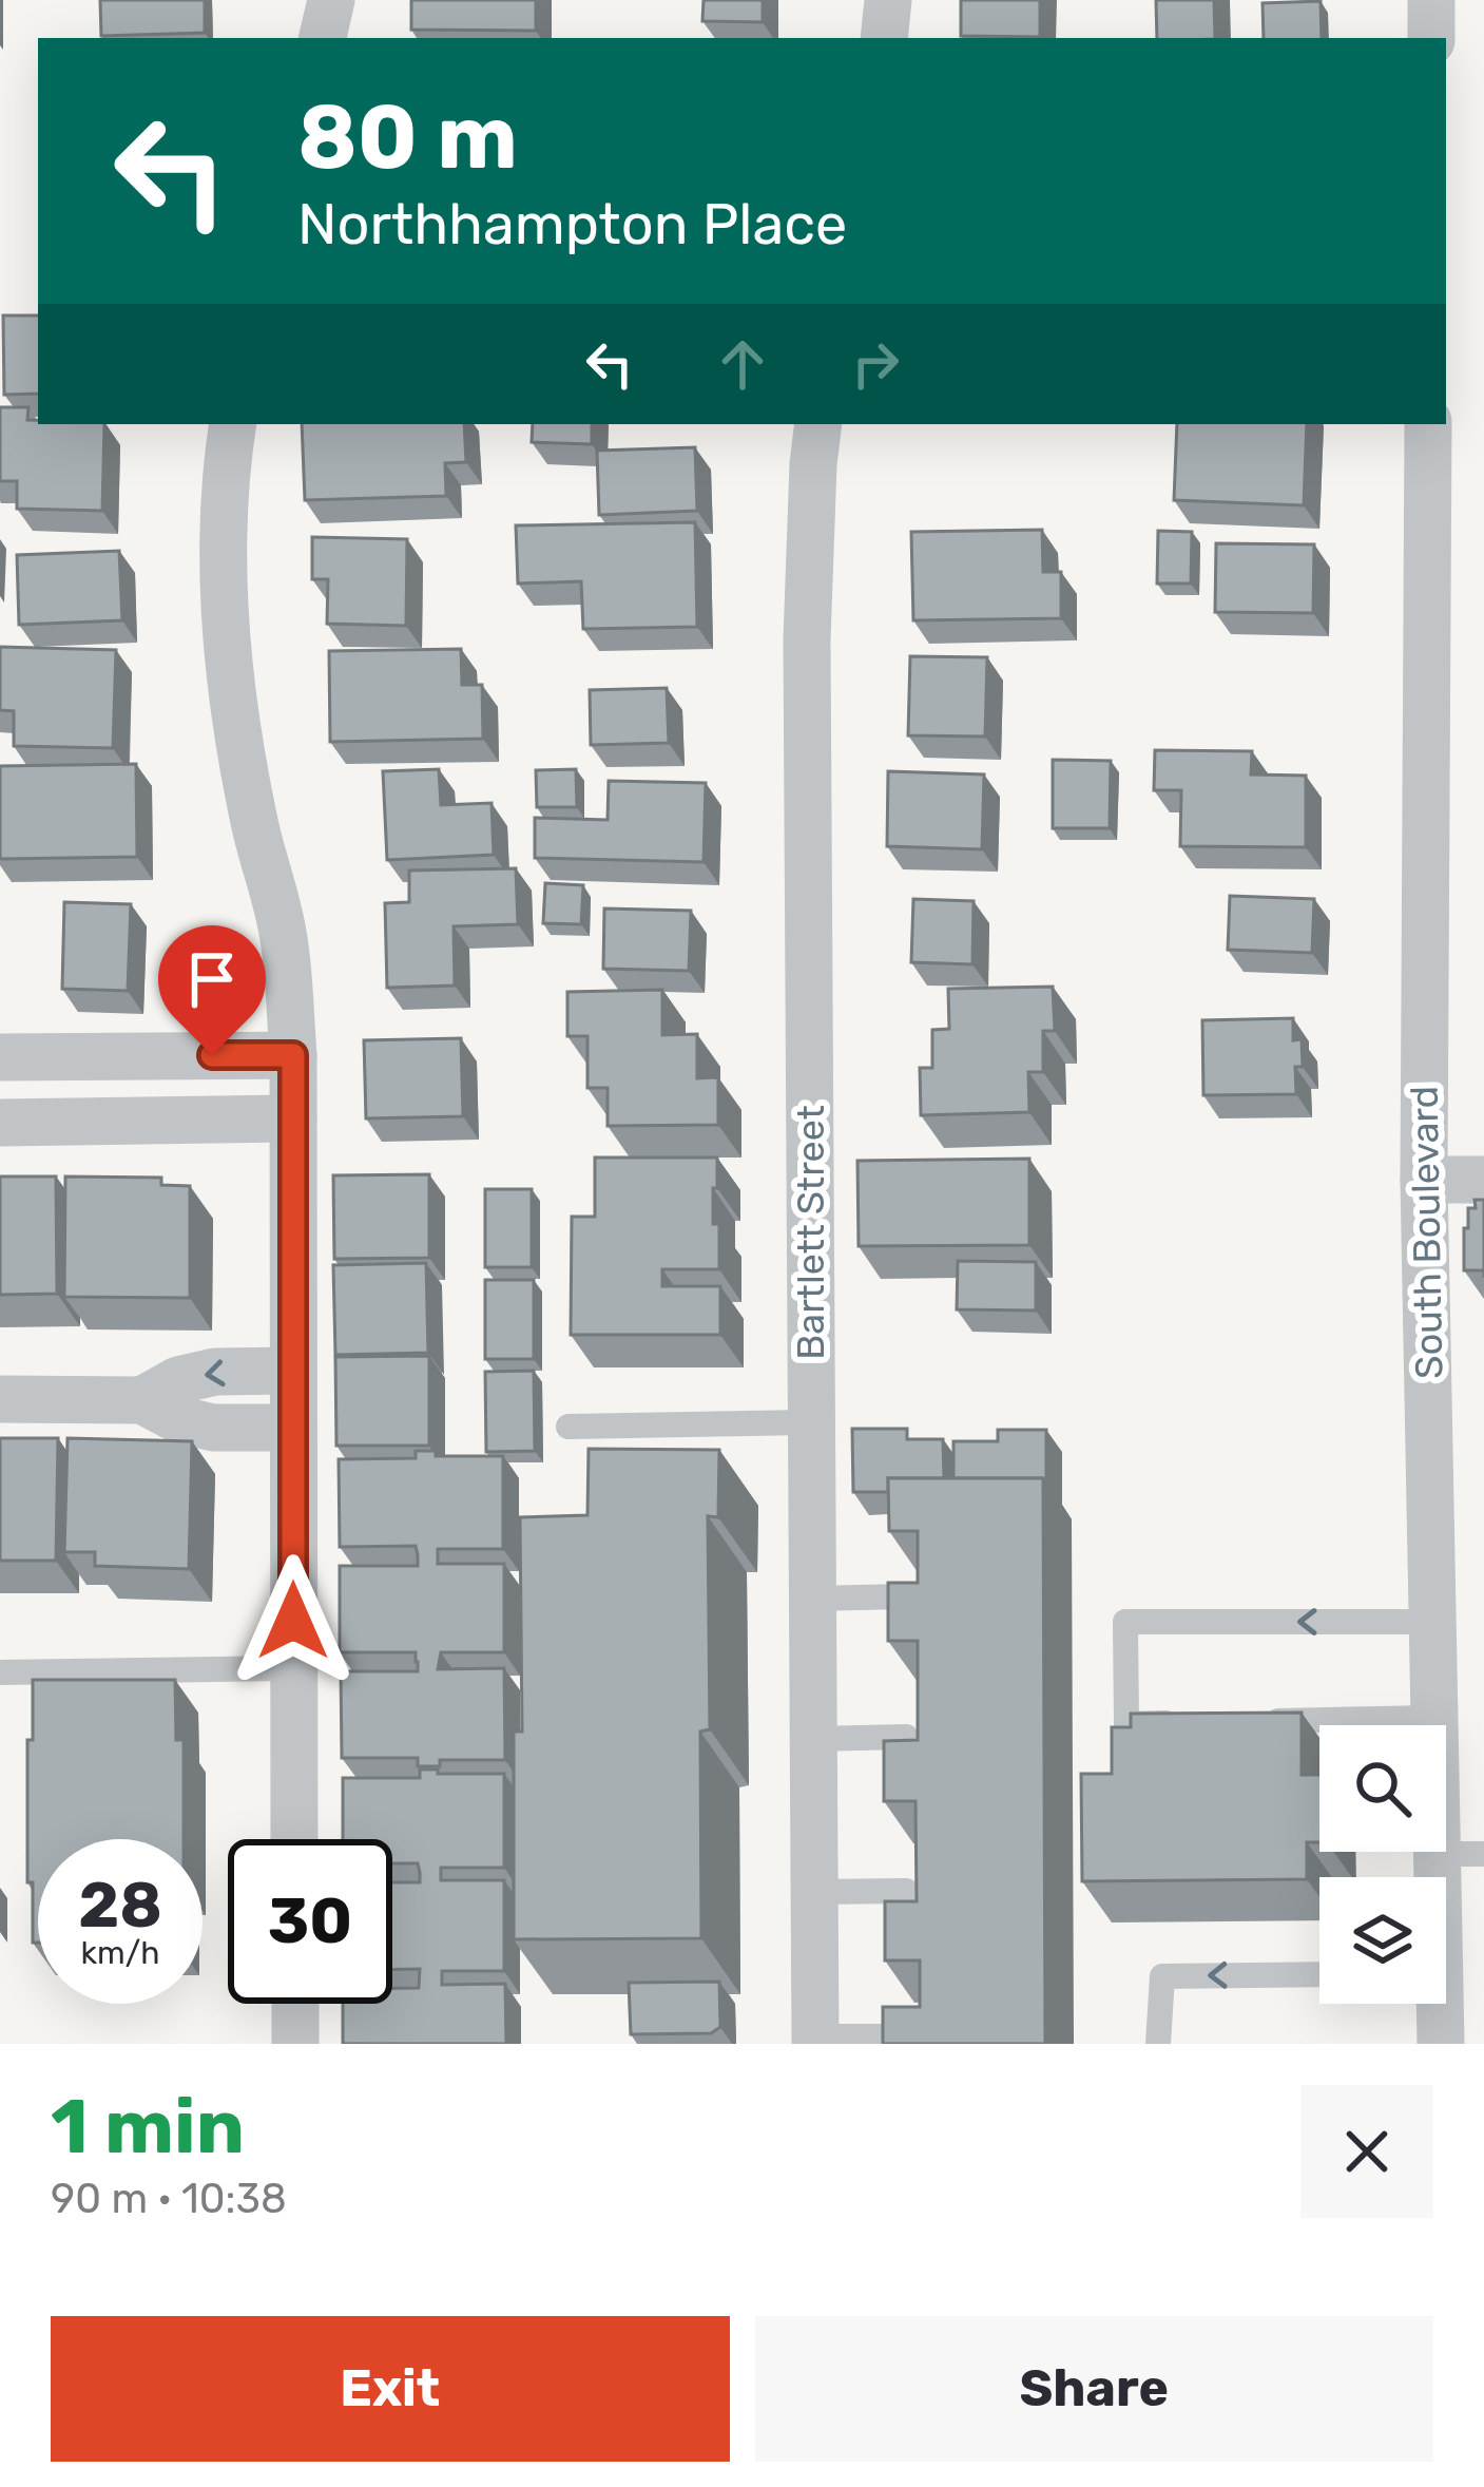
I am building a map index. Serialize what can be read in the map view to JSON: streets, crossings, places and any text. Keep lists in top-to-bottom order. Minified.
{"streets":{"street":["Bartlett Street","South Boulevard"]},"page":{"turn":["80 m","Northhampton Place"],"speed":"28 km/h","limit":"30","heading":["1 min","90 m · 10:38"],"buttons":["Exit","Share"]}}
